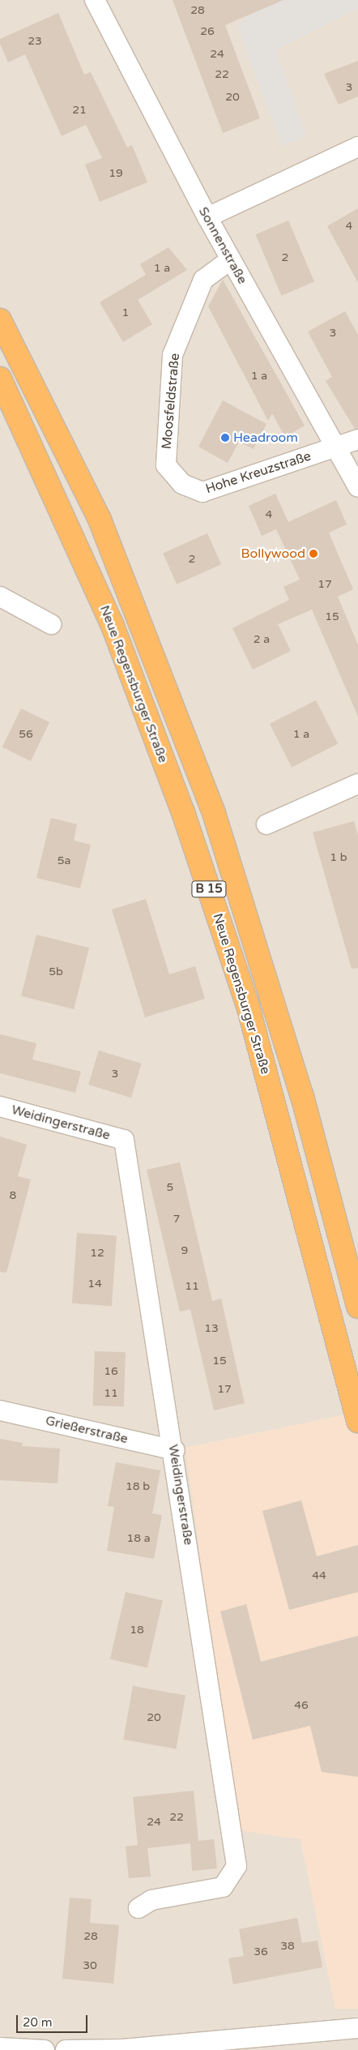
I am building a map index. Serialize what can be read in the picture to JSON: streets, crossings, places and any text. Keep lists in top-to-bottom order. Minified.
{"streets":{"highway":["Neue Regensburger Straße","B 15"],"street":["Sonnenstraße","Moosfeldstraße","Hohe Kreuzstraße","Weidingerstraße","Grießerstraße"]},"crossings":[["Sonnenstraße","Moosfeldstraße"],["Sonnenstraße","Hohe Kreuzstraße"],["Moosfeldstraße","Hohe Kreuzstraße"],["Weidingerstraße","Grießerstraße"]],"places":["Headroom","Bollywood"],"house_numbers":["28","26","23","24","22","3","20","21","19","4","2","1 a","1","3","1 a","4","2","17","15","2 a","56","1 a","1 b","5a","5b","3","5","8","7","9","12","14","11","13","15","16","17","11","18 b","18 a","44","18","46","20","22","24","28","38","36","30"],"scale_bar":"20 m"}
